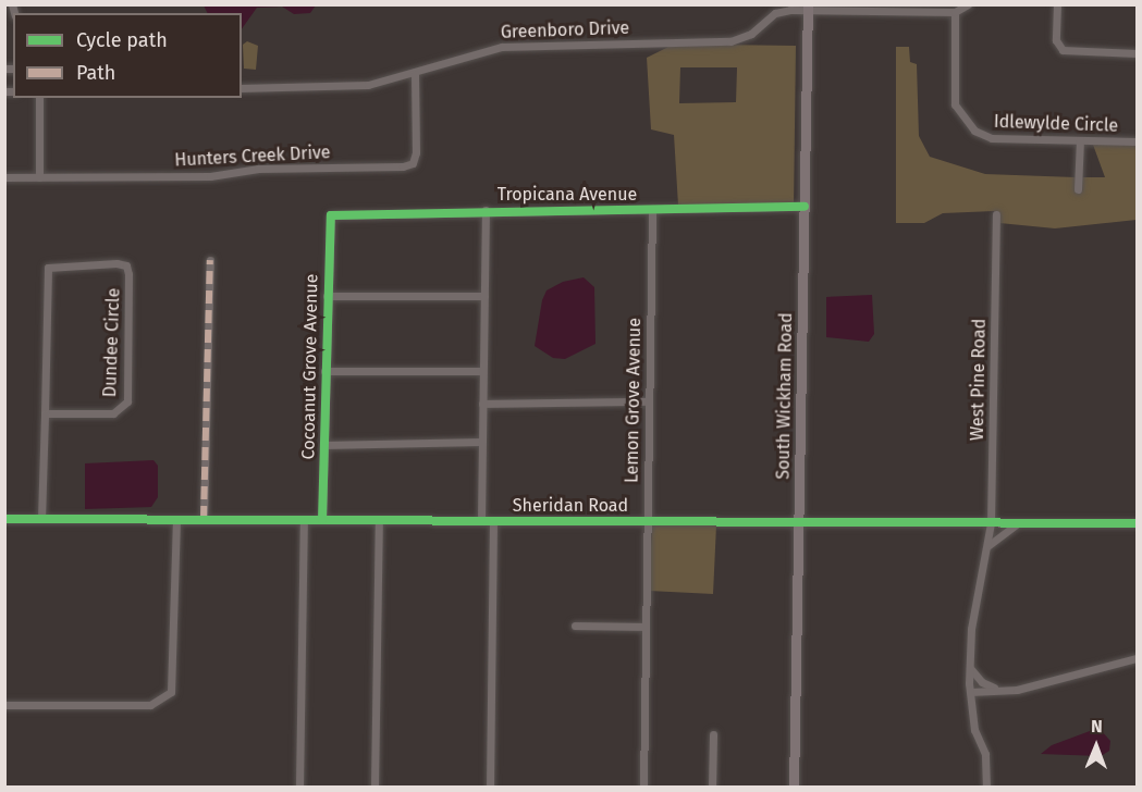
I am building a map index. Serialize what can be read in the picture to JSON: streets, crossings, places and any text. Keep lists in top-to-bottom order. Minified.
{"streets":{"main road":["South Wickham Road"],"street":["Greenboro Drive","Idlewylde Circle","Hunters Creek Drive","Tropicana Avenue","Dundee Circle","Cocoanut Grove Avenue","West Pine Road","Lemon Grove Avenue","Sheridan Road"]},"crossings":[["Greenboro Drive","Hunters Creek Drive"],["Greenboro Drive","South Wickham Road"],["Tropicana Avenue","Cocoanut Grove Avenue"],["Tropicana Avenue","South Wickham Road"],["Tropicana Avenue","Lemon Grove Avenue"],["Dundee Circle","Sheridan Road"],["Cocoanut Grove Avenue","Sheridan Road"],["West Pine Road","Sheridan Road"],["South Wickham Road","Sheridan Road"],["Lemon Grove Avenue","Sheridan Road"]],"legend":["Cycle path","Path"],"north":"top"}
